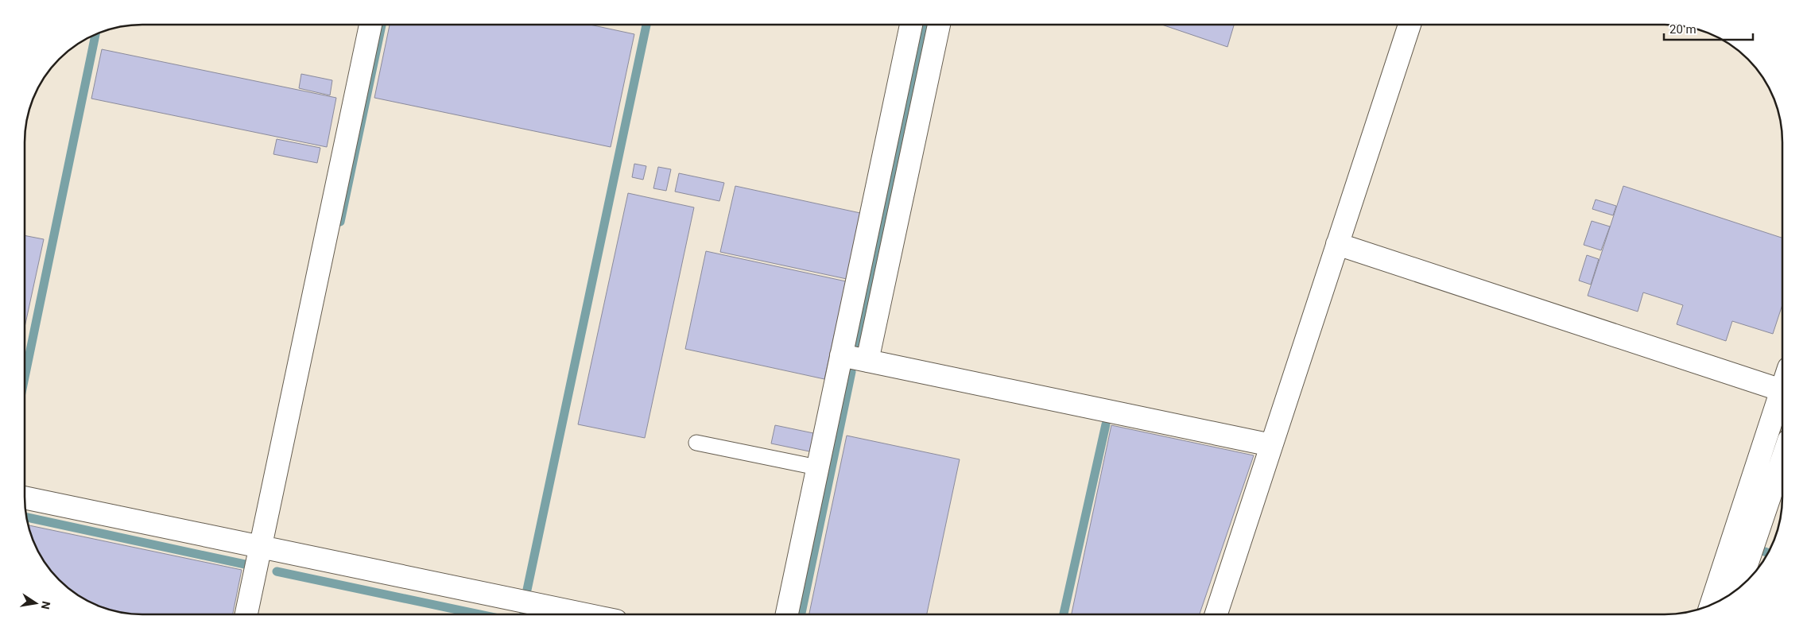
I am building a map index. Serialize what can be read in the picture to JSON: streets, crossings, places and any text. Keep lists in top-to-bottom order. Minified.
{"scale_bar":"20 m","north":"right"}
